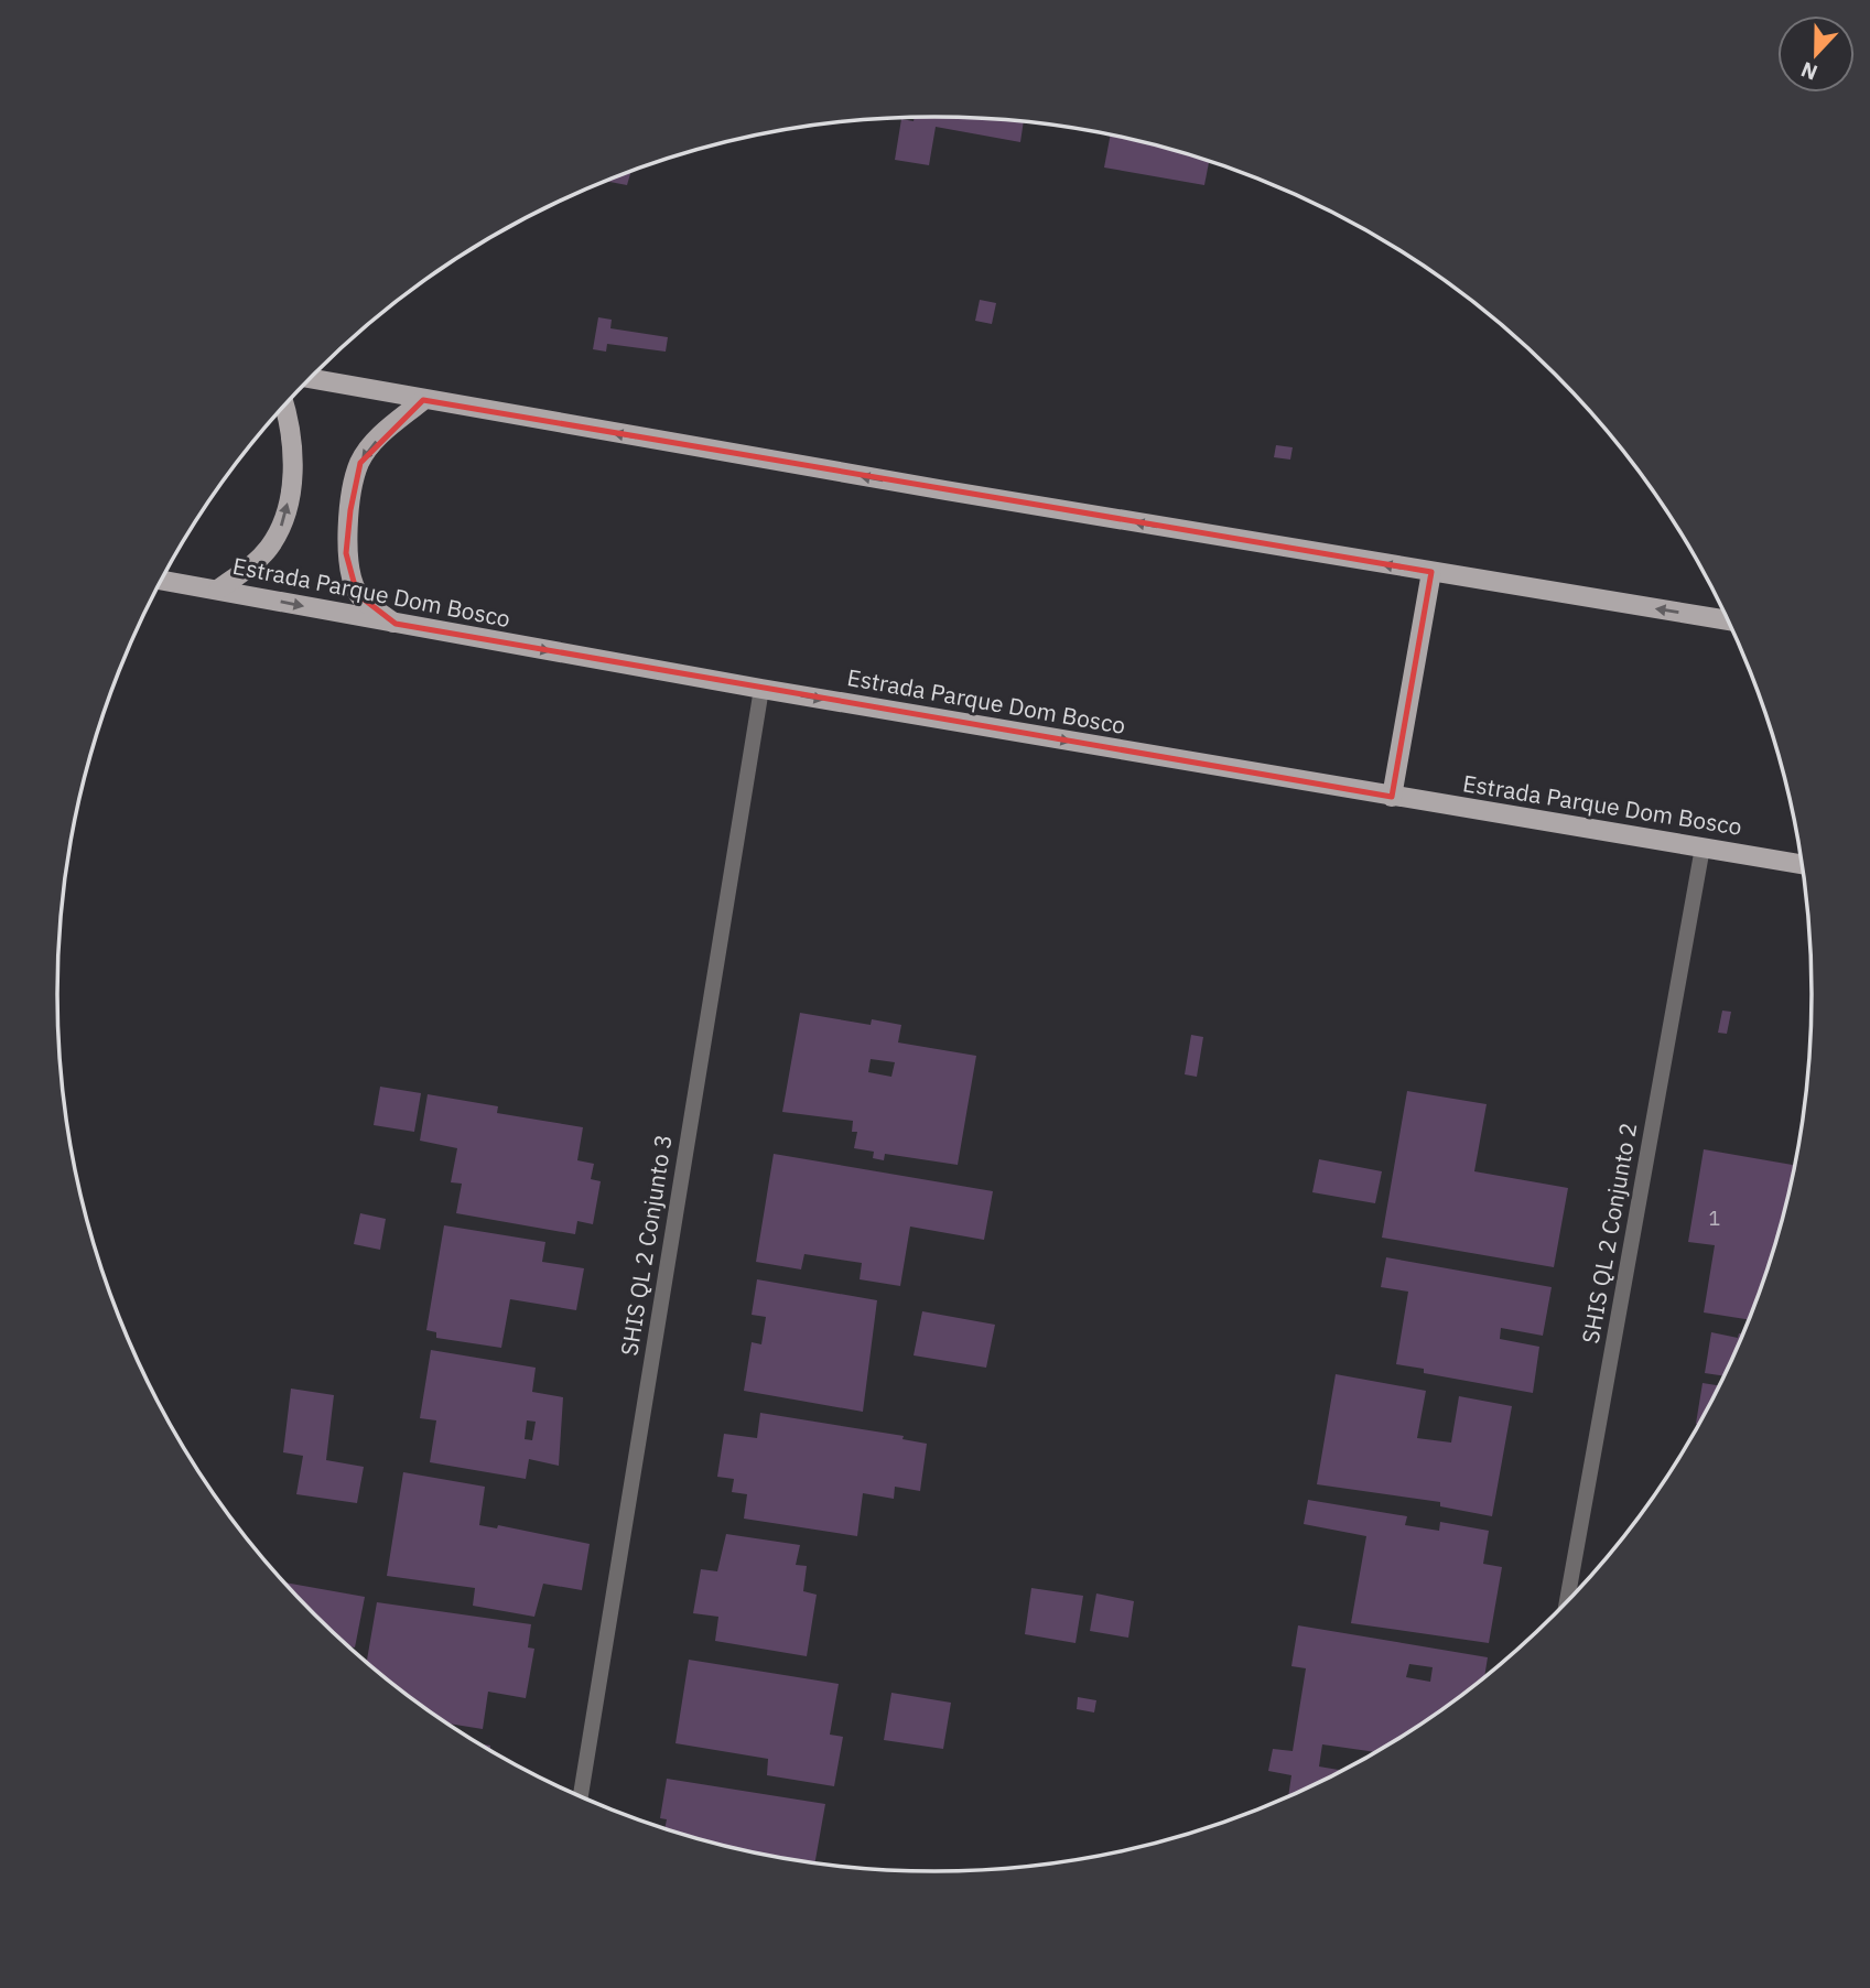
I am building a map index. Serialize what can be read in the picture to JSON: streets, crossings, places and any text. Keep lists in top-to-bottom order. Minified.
{"streets":{"main road":["Estrada Parque Dom Bosco"],"street":["SHIS QL 2 Conjunto 2","SHIS QL 2 Conjunto 3"]},"crossings":[["Estrada Parque Dom Bosco","SHIS QL 2 Conjunto 2"],["Estrada Parque Dom Bosco","SHIS QL 2 Conjunto 3"]],"one_way":["Estrada Parque Dom Bosco"],"house_numbers":["1"],"north":"bottom"}
